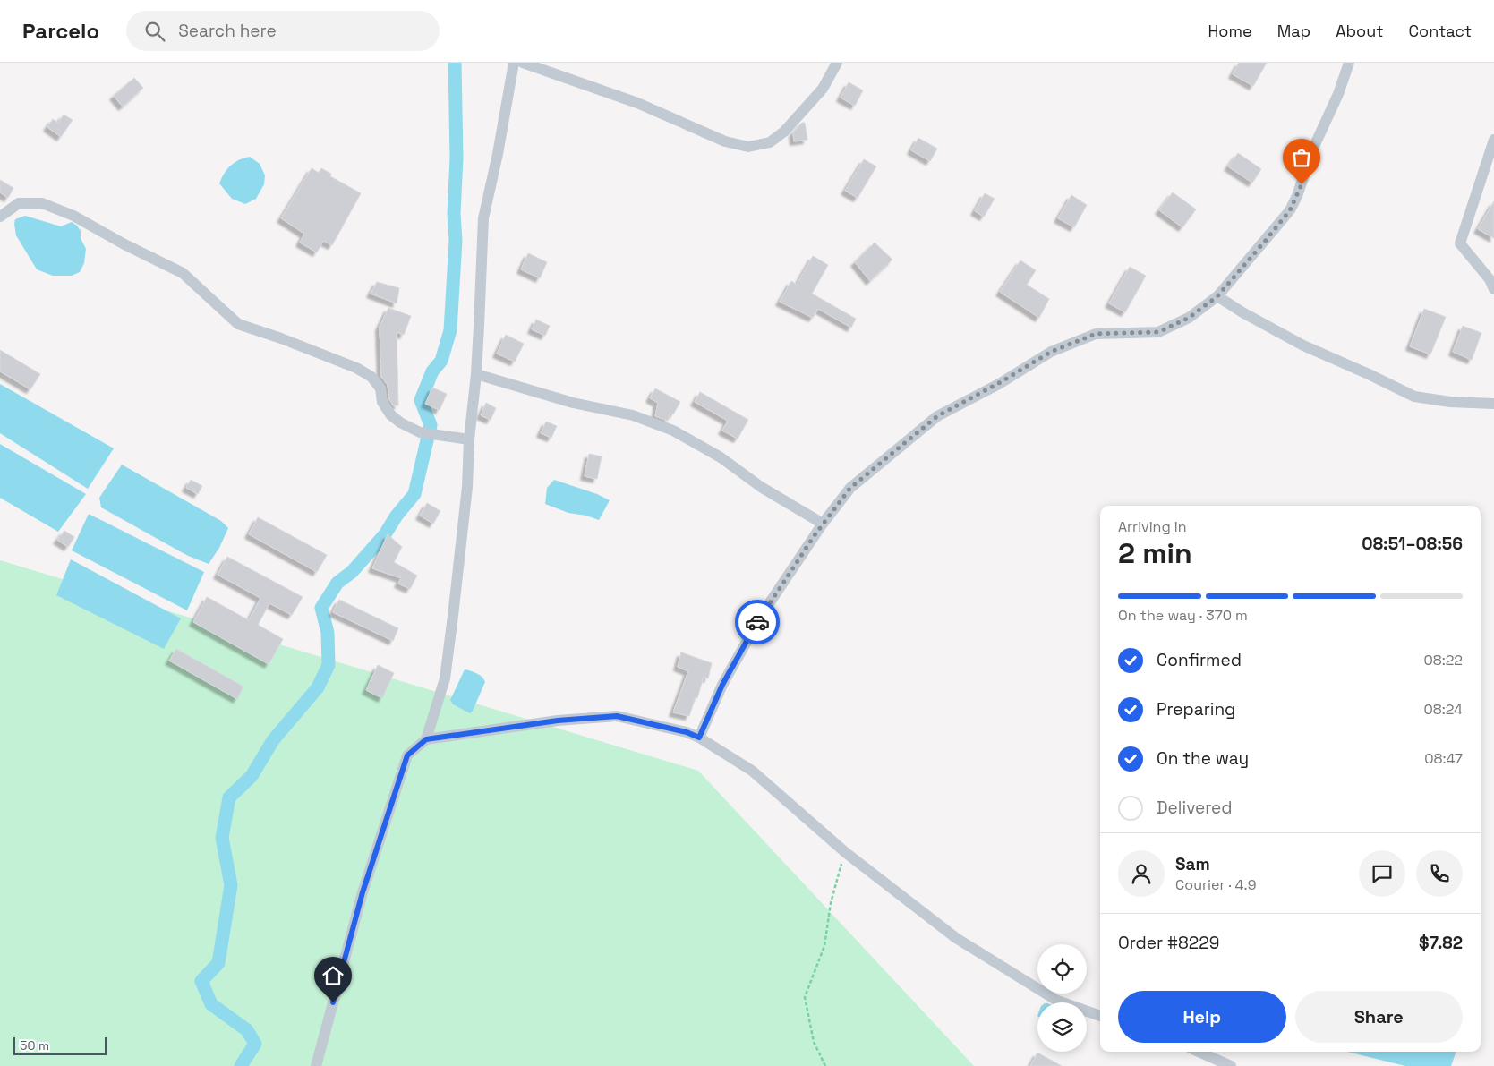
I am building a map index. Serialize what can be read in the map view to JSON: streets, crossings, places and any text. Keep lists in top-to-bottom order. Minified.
{"scale_bar":"50 m","page":{"header":"Parcelo","search":"Search here","nav":["Home","Map","About","Contact"],"heading":["2 min","Arriving in","08:51–08:56"],"panel":["Sam","Courier · 4.9","Order #8229","$7.82"],"bar":"On the way · 370 m","list":[["Confirmed","08:22"],["Preparing","08:24"],["On the way","08:47"],"Delivered"],"buttons":["Help","Share"],"scale":"50 m"}}
